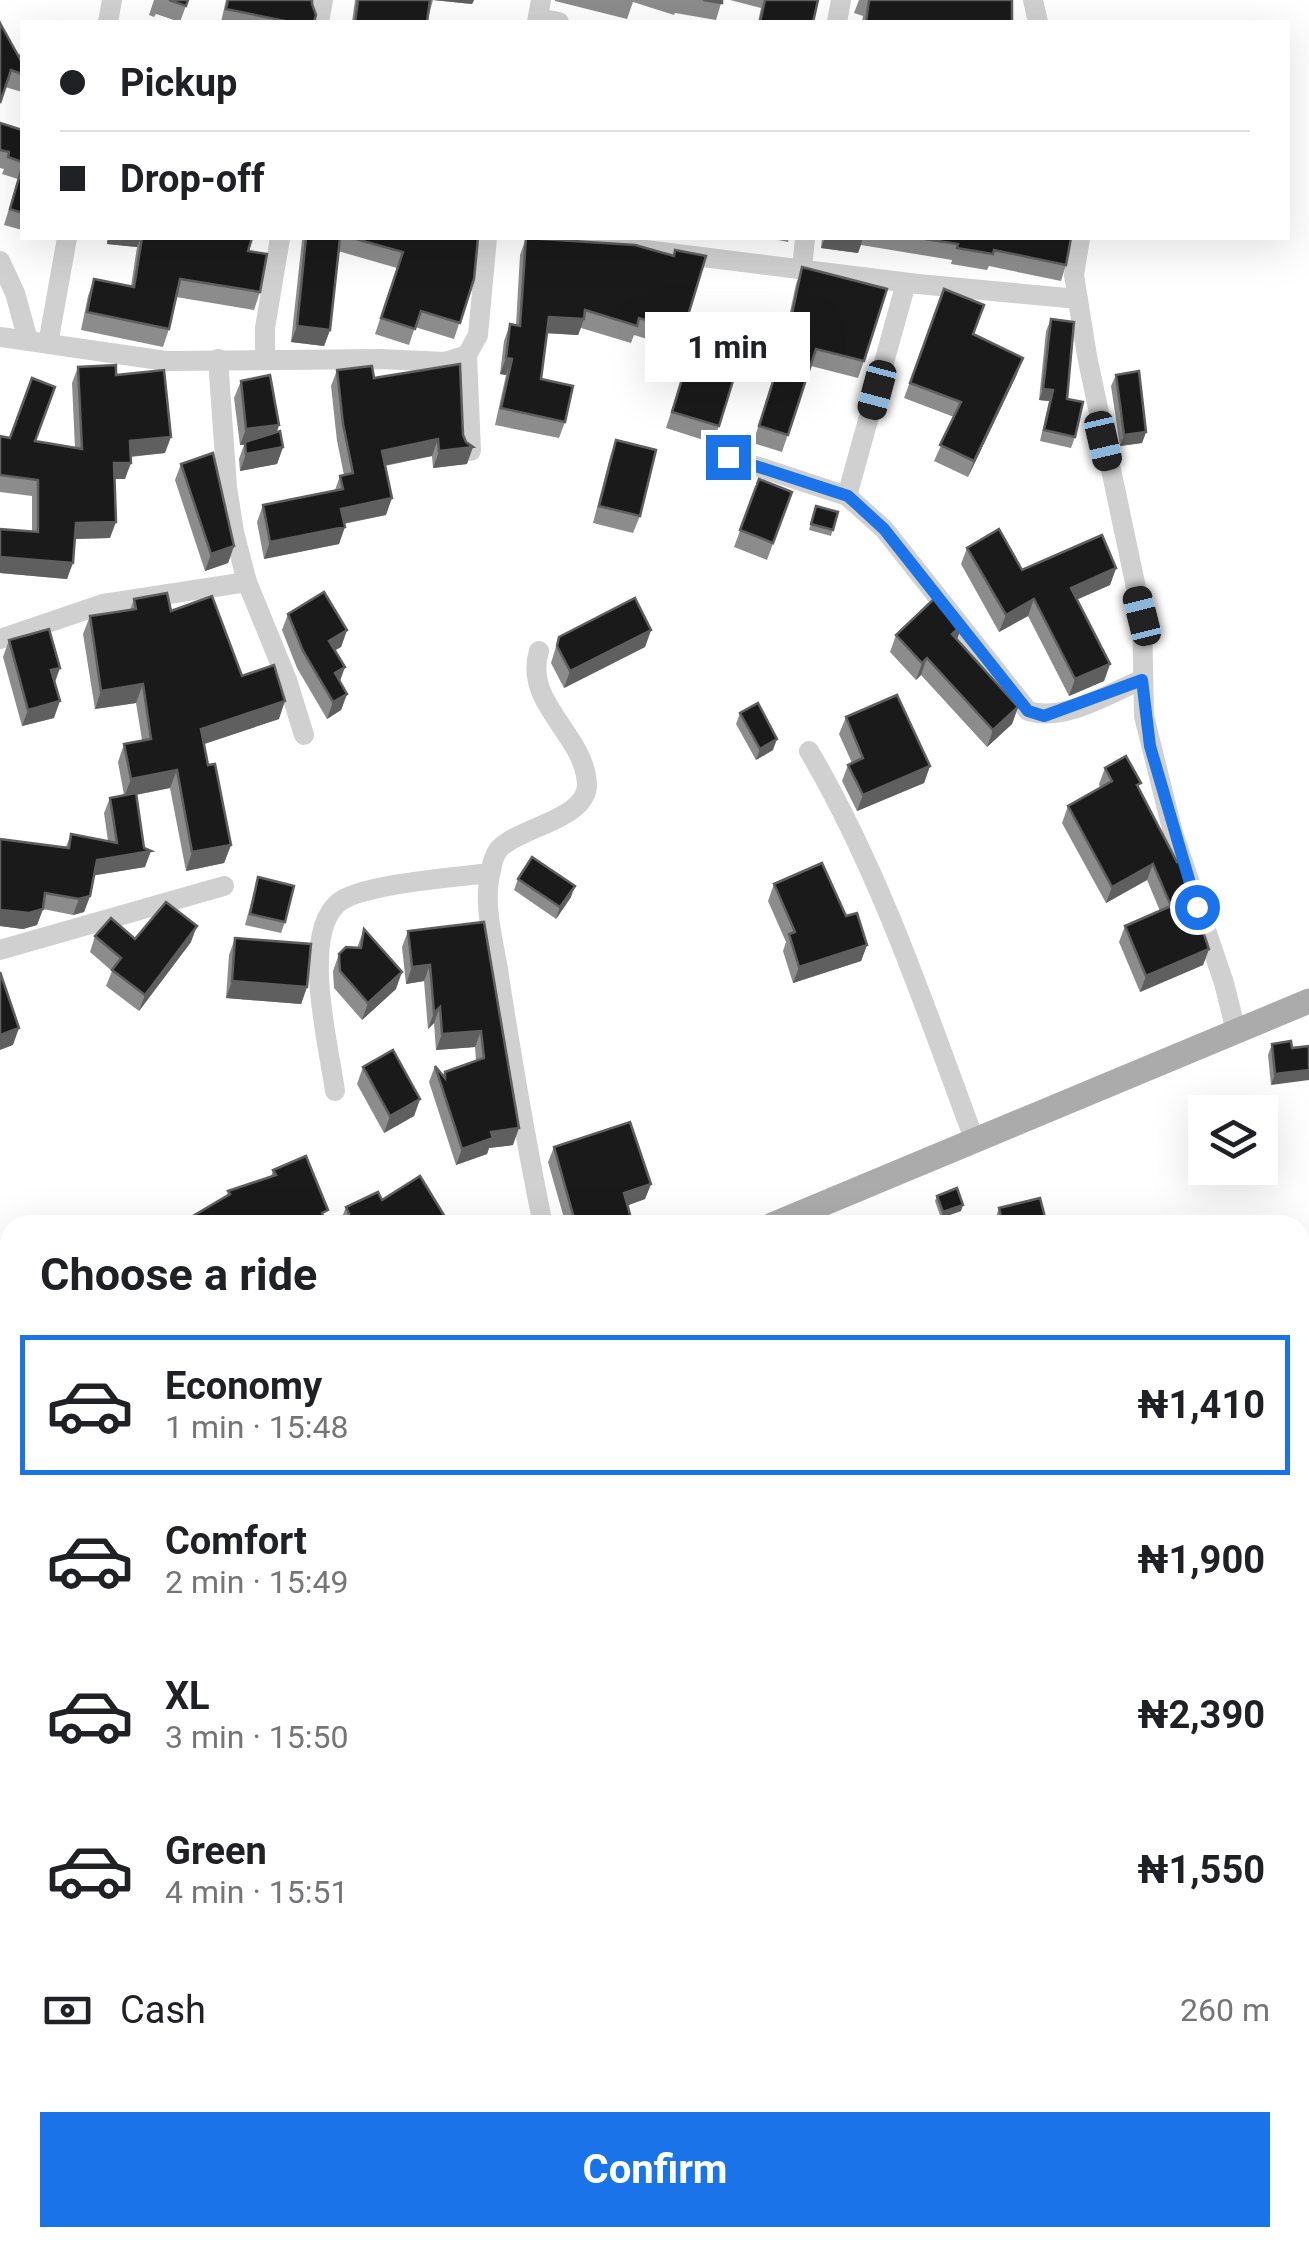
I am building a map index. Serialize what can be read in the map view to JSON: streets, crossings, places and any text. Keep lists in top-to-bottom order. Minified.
{"page":{"banner":["Pickup","Drop-off"],"bubble":"1 min","heading":"Choose a ride","list":[{"name":"Economy","note":"1 min · 15:48","value":"₦1,410"},{"name":"Comfort","note":"2 min · 15:49","value":"₦1,900"},{"name":"XL","note":"3 min · 15:50","value":"₦2,390"},{"name":"Green","note":"4 min · 15:51","value":"₦1,550"}],"pay":["Cash","260 m"],"buttons":"Confirm"}}
